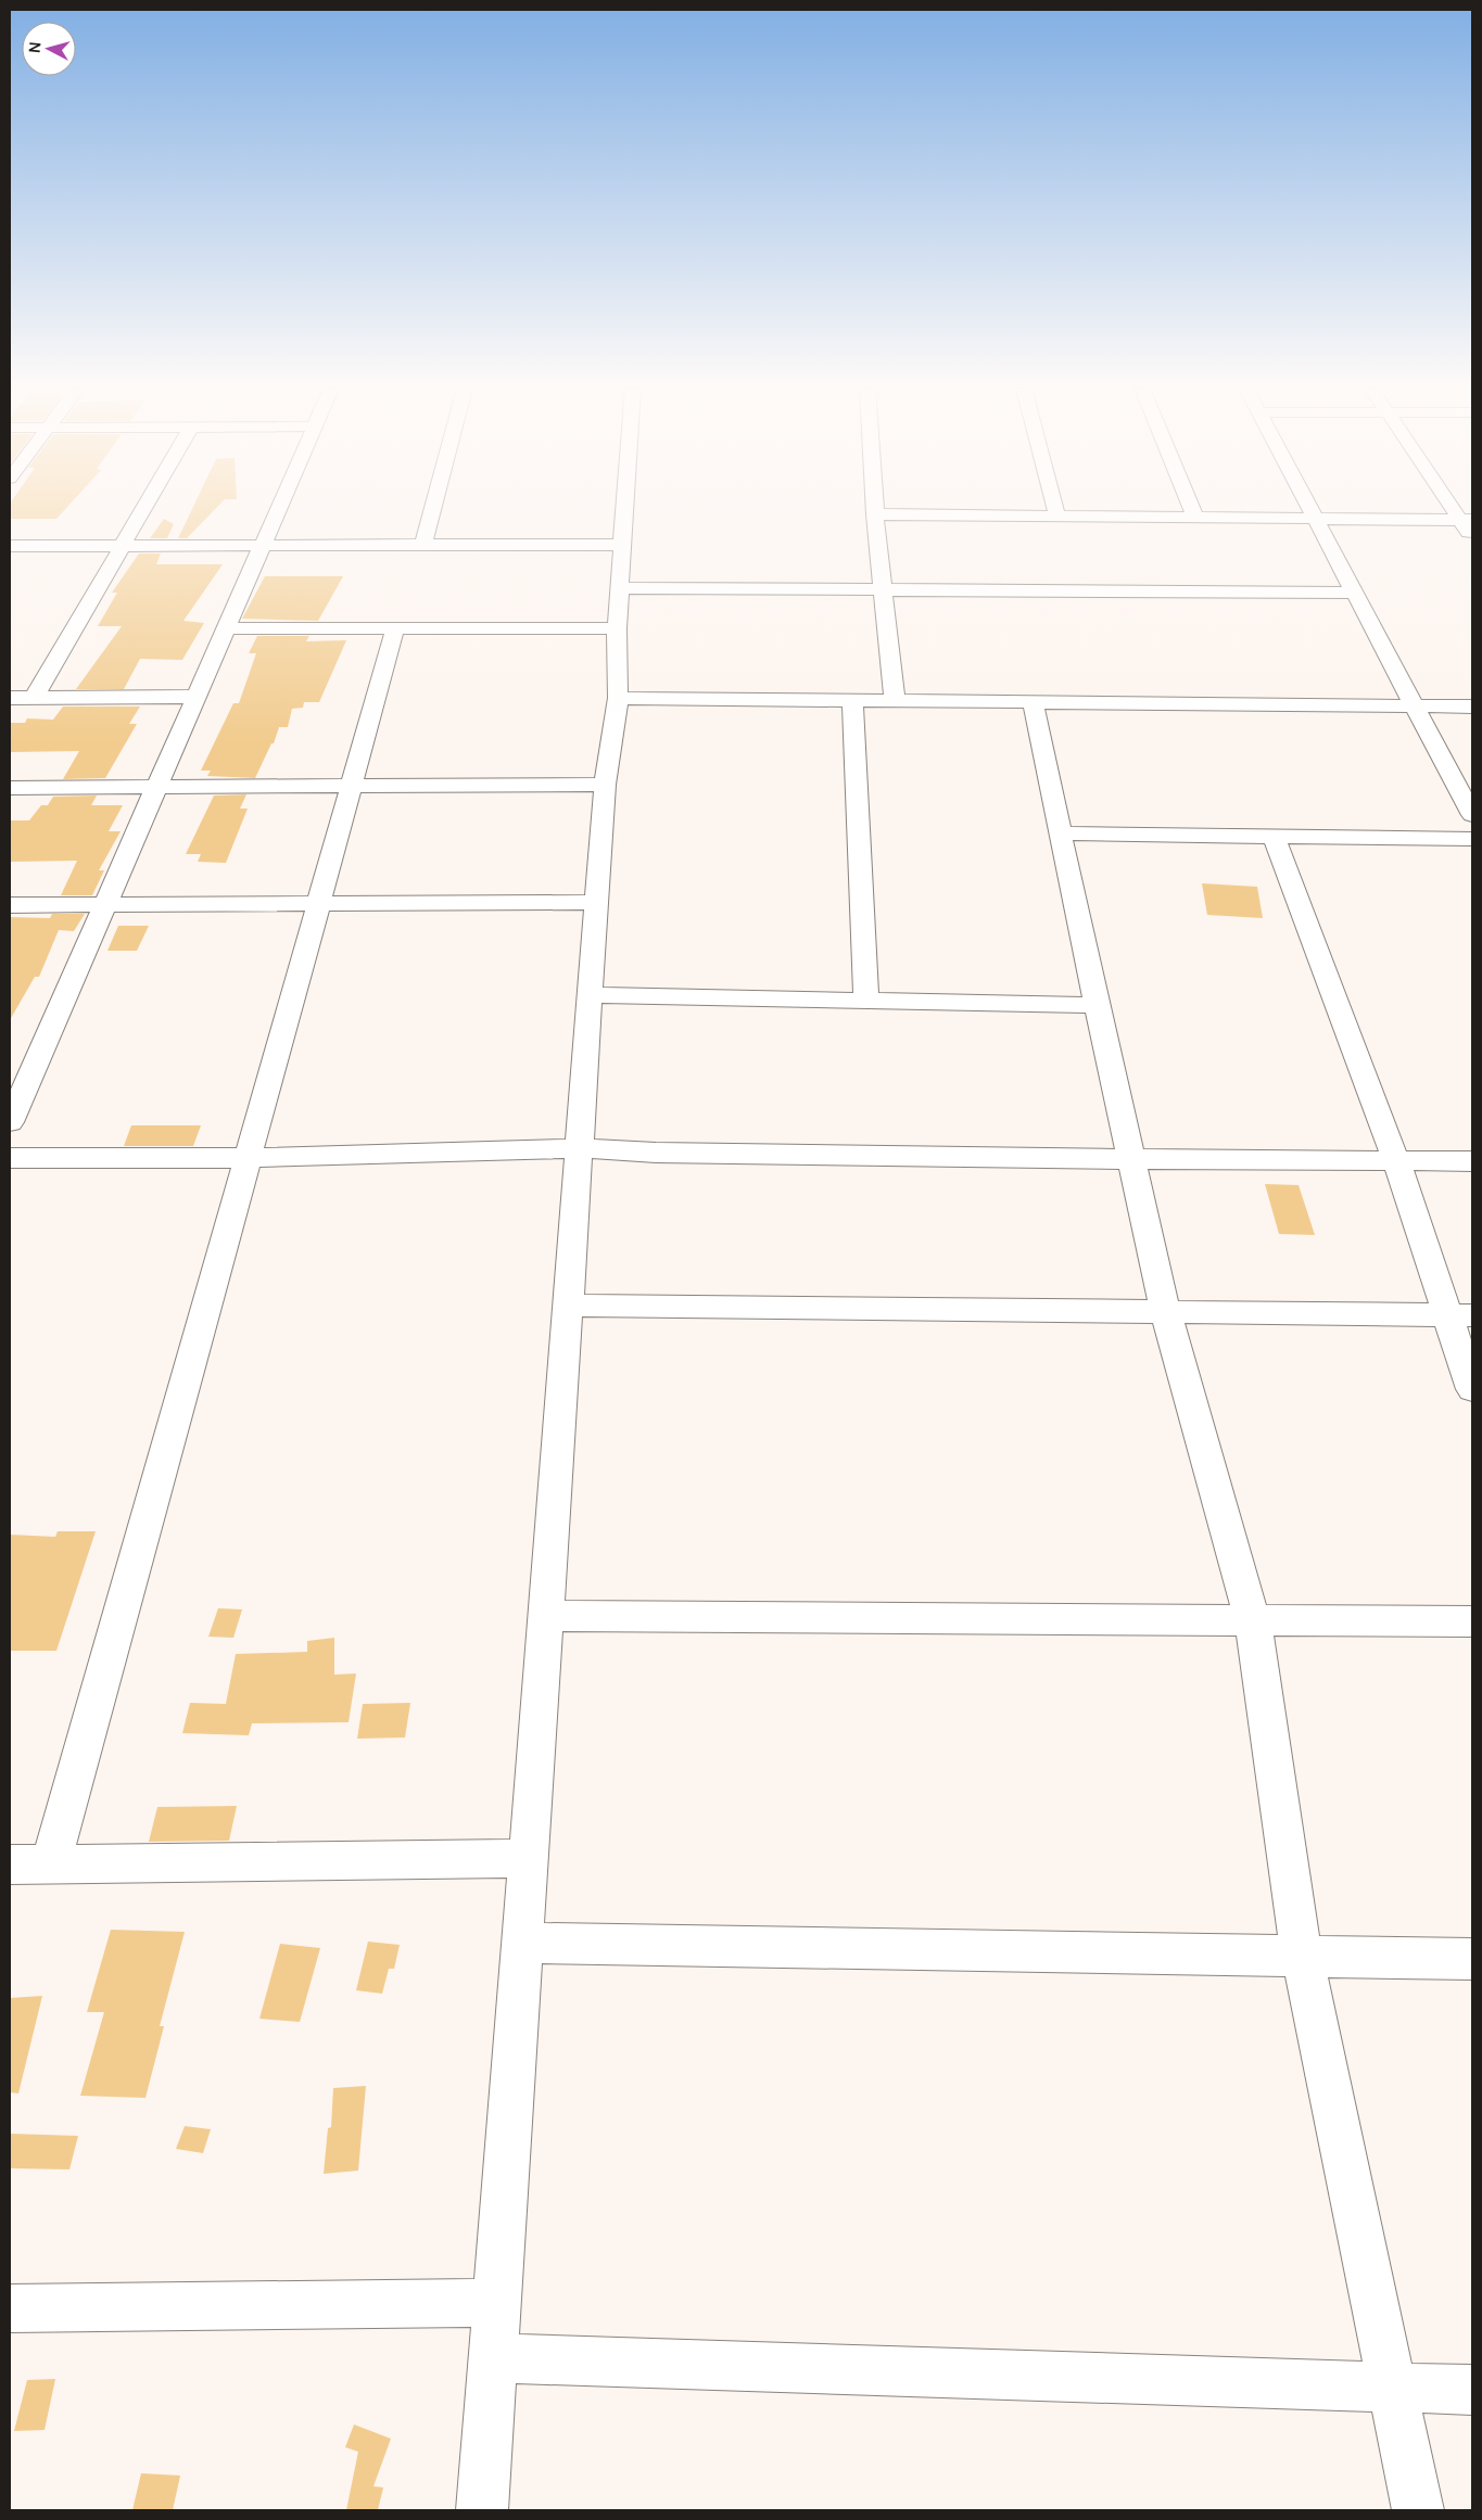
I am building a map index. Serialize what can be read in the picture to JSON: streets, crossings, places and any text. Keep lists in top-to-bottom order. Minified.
{"north":"left"}
